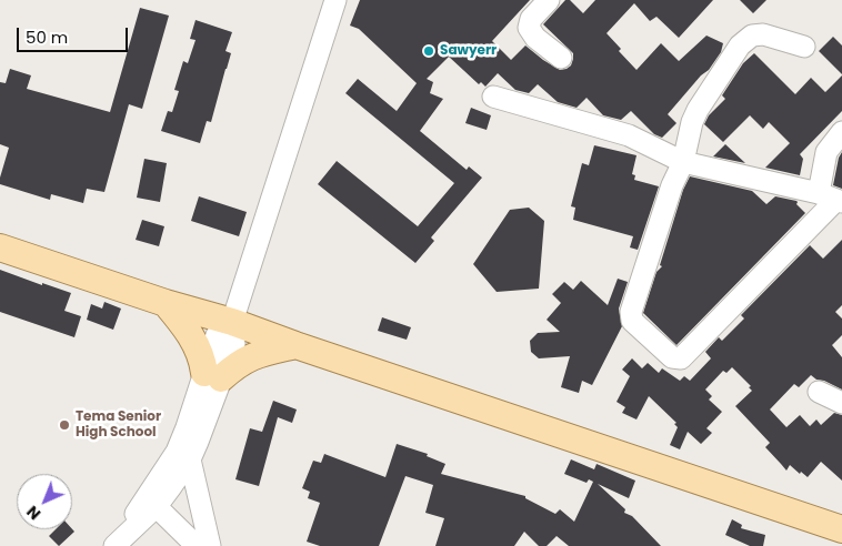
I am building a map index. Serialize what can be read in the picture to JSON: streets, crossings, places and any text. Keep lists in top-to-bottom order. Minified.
{"places":["Sawyerr","Tema Senior High School"],"scale_bar":"50 m","north":"bottom left"}
